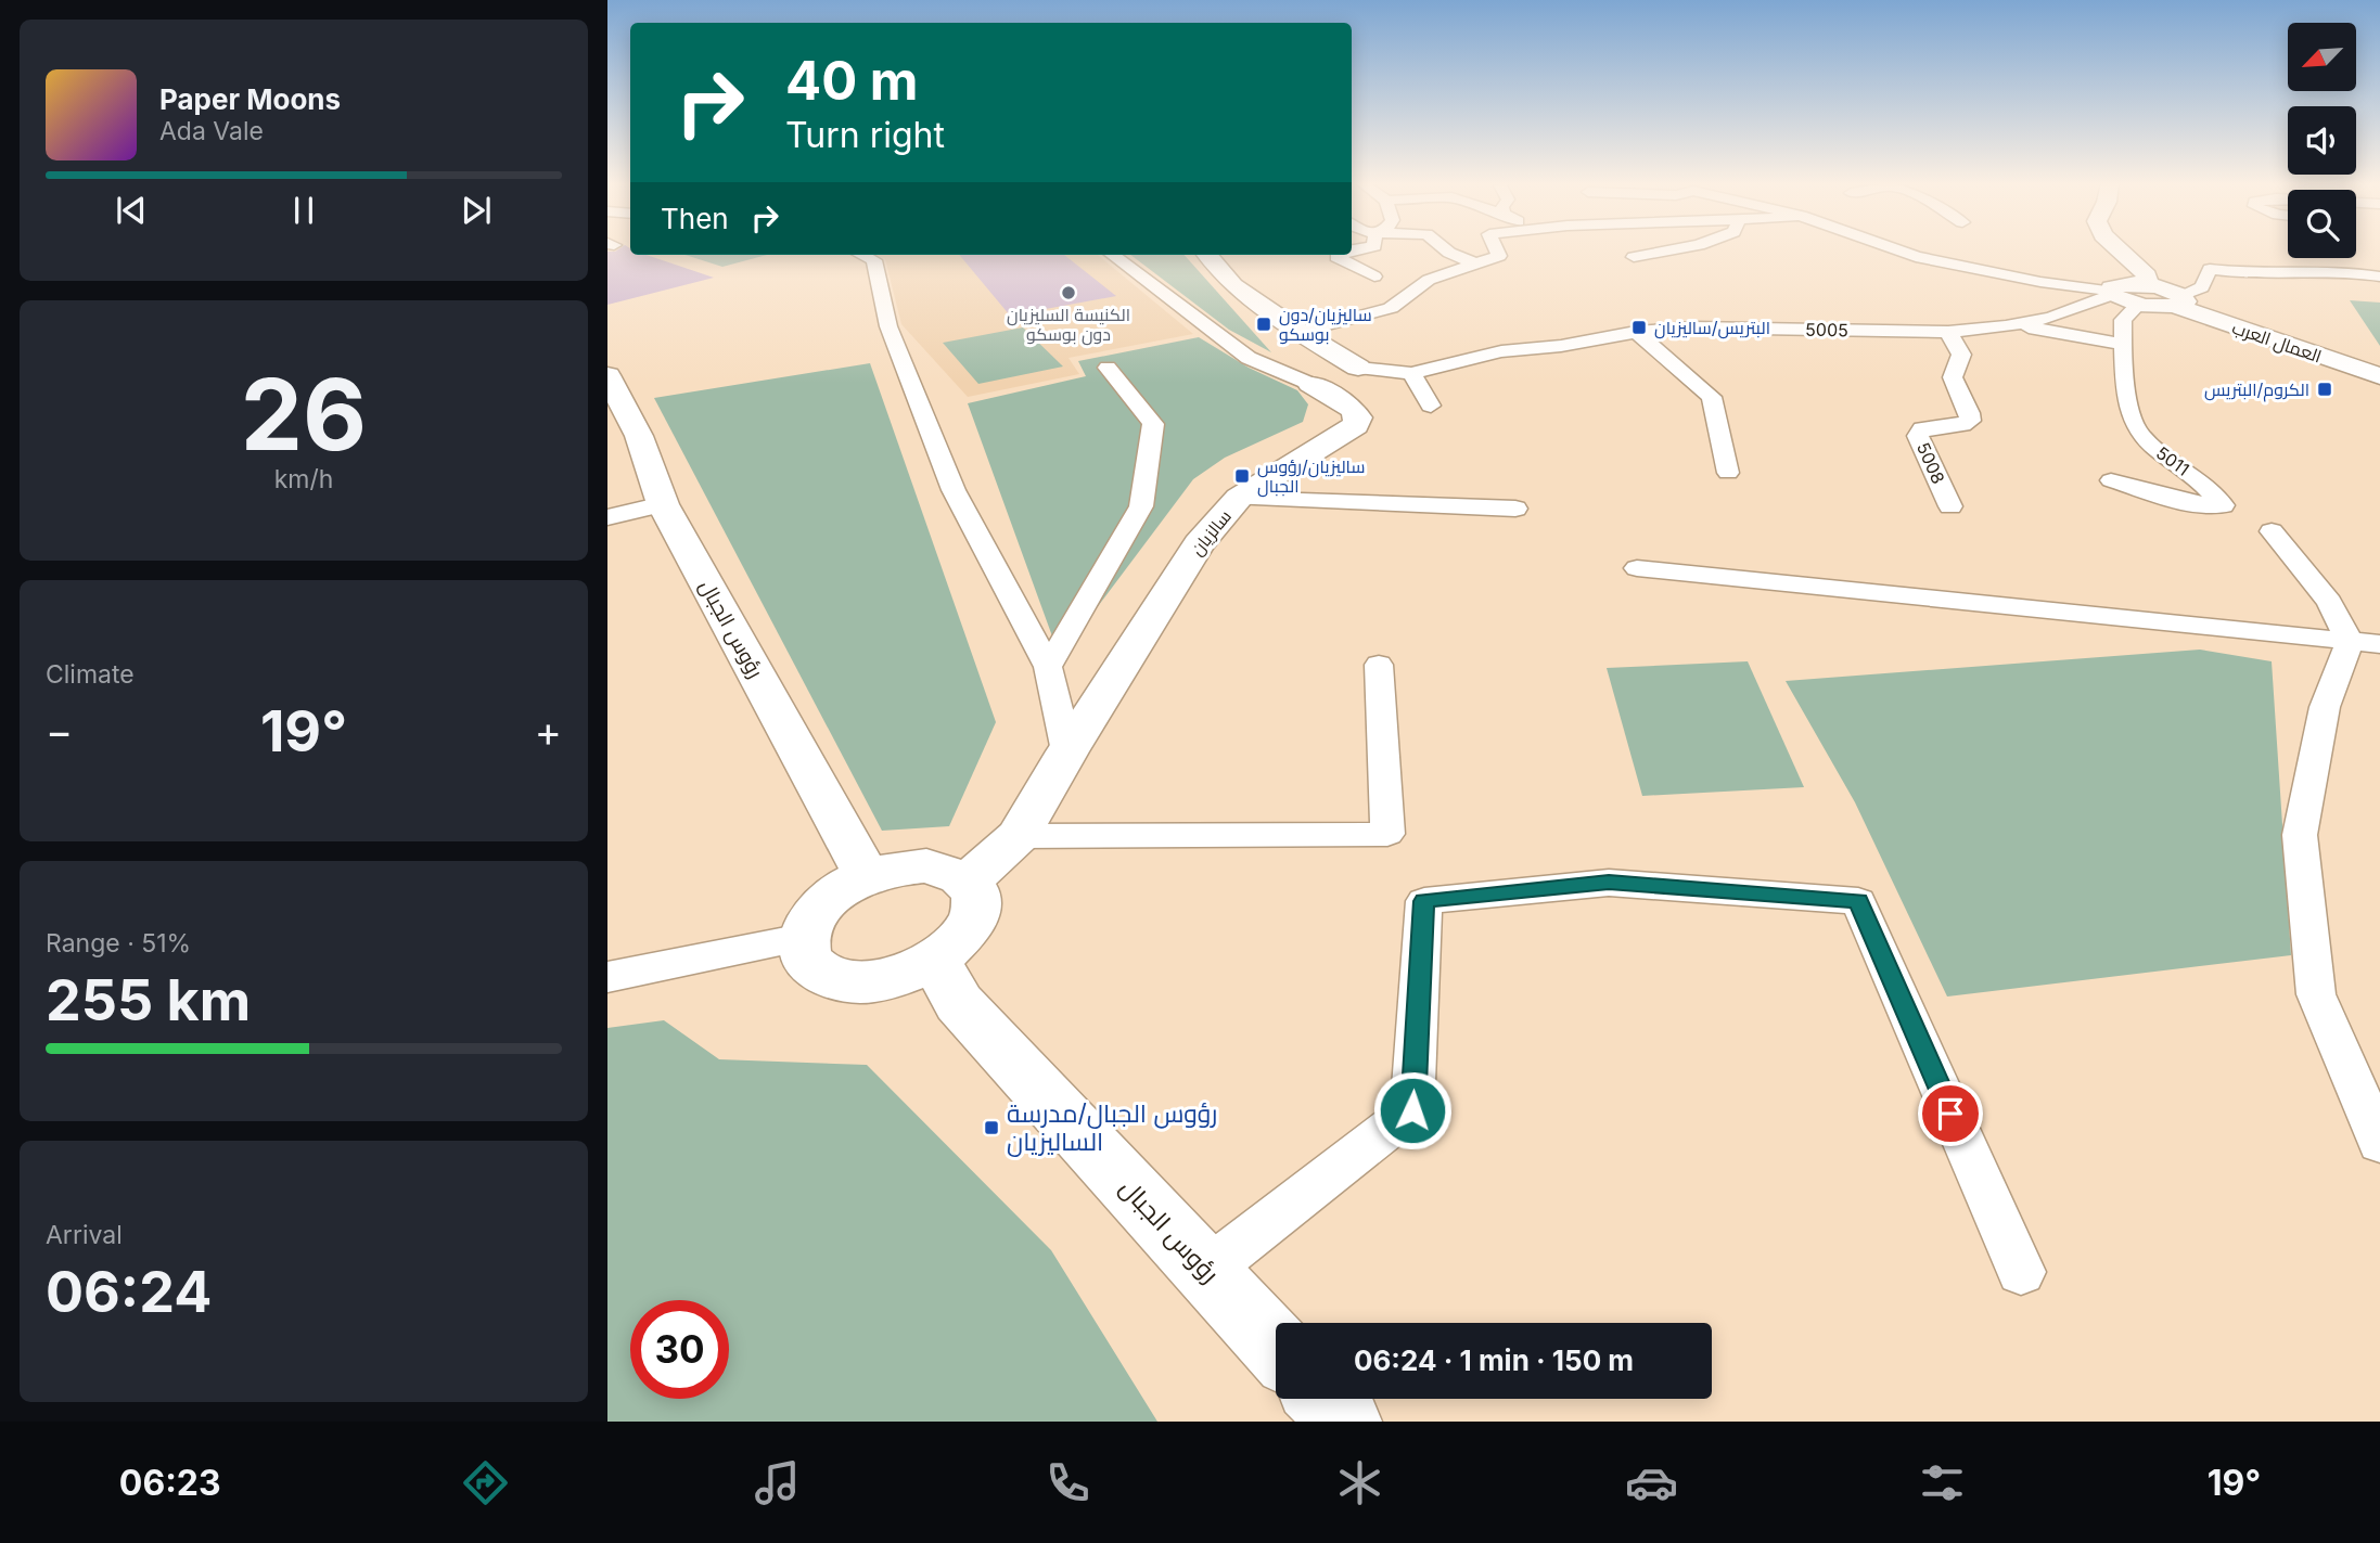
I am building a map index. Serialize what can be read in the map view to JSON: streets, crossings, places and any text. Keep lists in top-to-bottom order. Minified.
{"streets":{"street":["5005","العمال العرب","5011","5008","سالزيان","رؤوس الجبال"]},"crossings":[["5005","5008"],["العمال العرب","5011"],["سالزيان","رؤوس الجبال"]],"places":{"other":["الكنيسة السليزيان دون بوسكو"],"transit":["ساليزيان/دون بوسكو","البتريس/ساليزيان","الكروم/البتريس","ساليزيان/رؤوس الجبال","رؤوس الجبال/مدرسة الساليزيان"]},"north":"bottom left","page":{"turn":["40 m","Turn right"],"song":["Paper Moons","Ada Vale"],"then":"Then","tile":[["26","km/h"],"Climate",["Range · 51%","255 km"],["Arrival","06:24"]],"heat":["−","19°","+"],"limit":"30","trip":"06:24 · 1 min · 150 m","tabs":["06:23","19°"]}}
